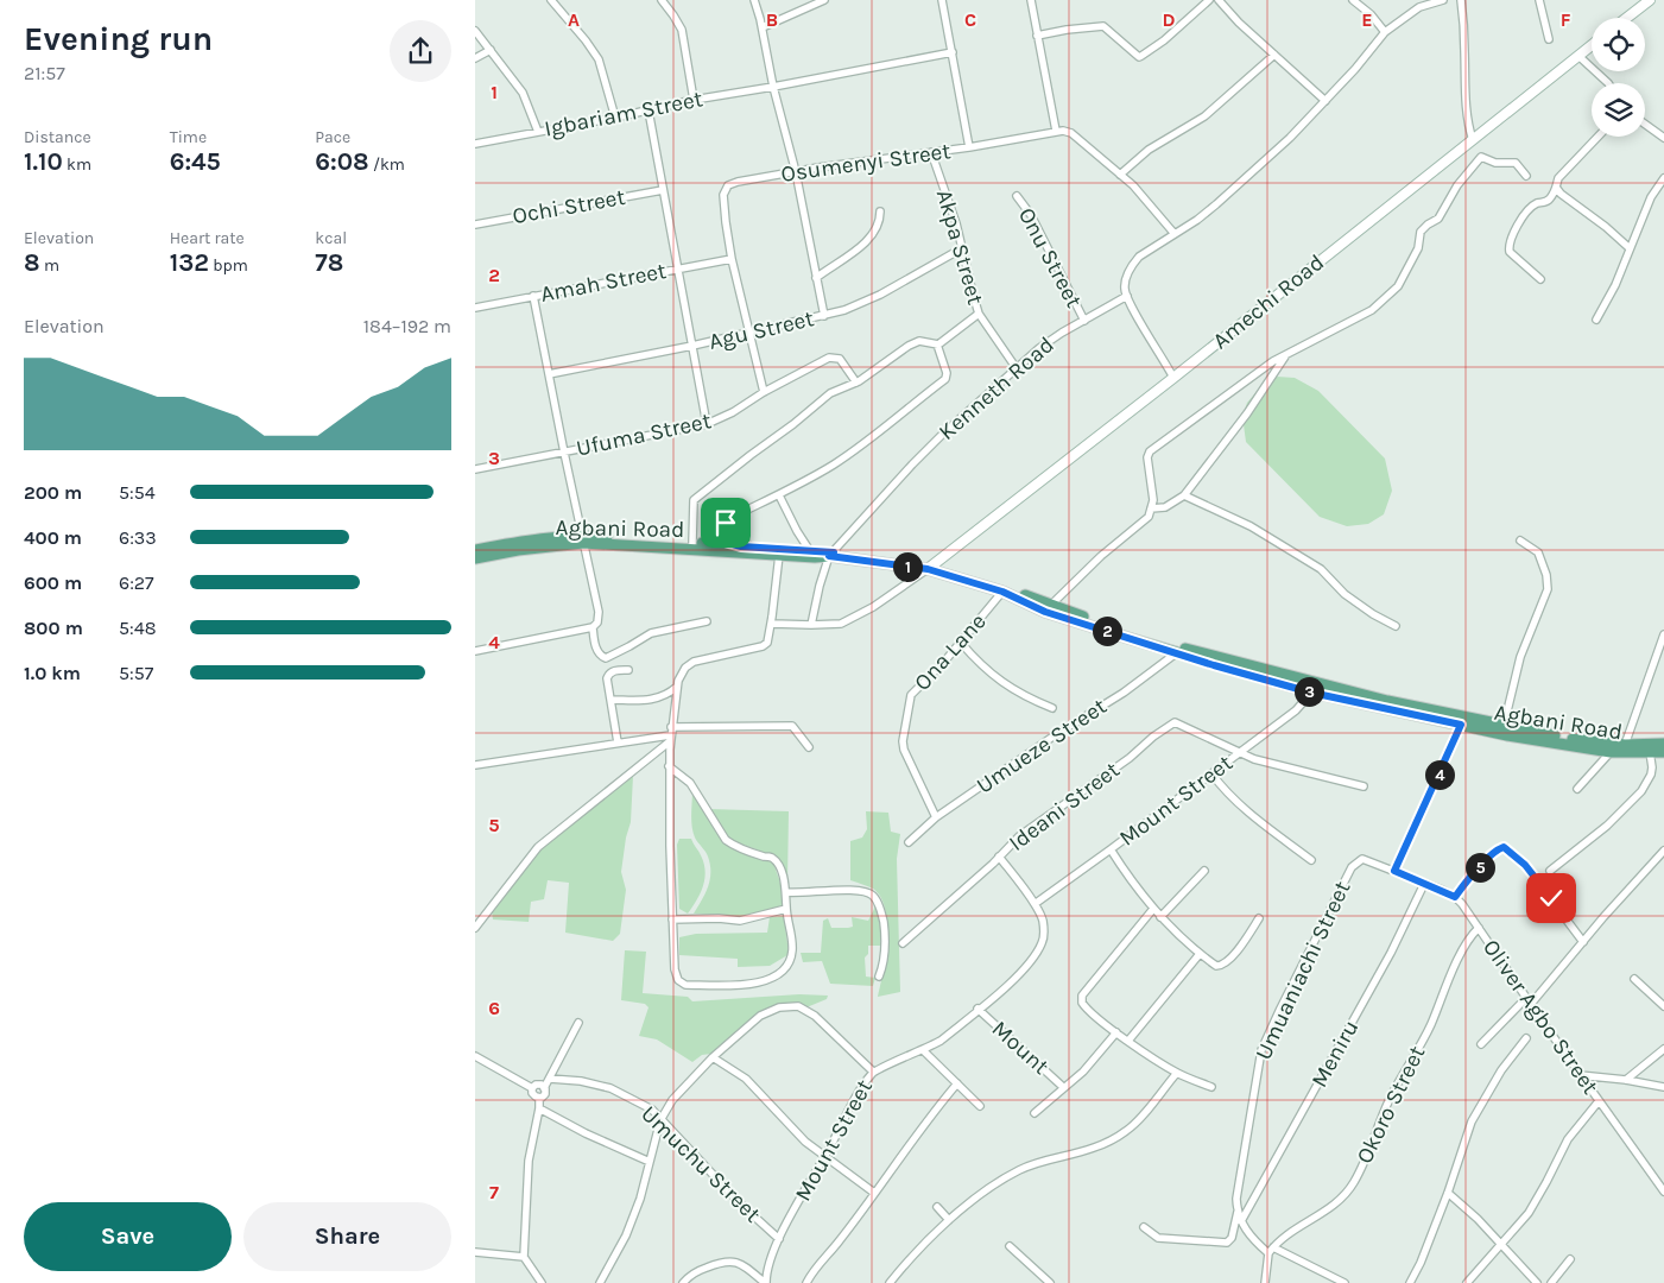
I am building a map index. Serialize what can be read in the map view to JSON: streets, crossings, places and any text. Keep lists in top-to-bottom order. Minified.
{"streets":{"main road":["Amechi Road","Agbani Road"],"street":["Igbariam Street","Osumenyi Street","Ochi Street","Akpa Street","Onu Street","Amah Street","Agu Street","Kenneth Road","Ufuma Street","Ona Lane","Umueze Street","Mount Street","Ideani Street","Umuaniachi Street","Oliver Agbo Street","Mount","Meniru","Okoro Street","Umuchu Street"]},"crossings":[["Osumenyi Street","Akpa Street"],["Osumenyi Street","Amah Street"],["Osumenyi Street","Agu Street"],["Osumenyi Street","Ufuma Street"],["Akpa Street","Agu Street"],["Akpa Street","Kenneth Road"],["Onu Street","Kenneth Road"],["Amechi Road","Agbani Road"],["Kenneth Road","Agbani Road"],["Agbani Road","Ona Lane"],["Agbani Road","Umueze Street"],["Agbani Road","Mount Street"],["Ona Lane","Umueze Street"],["Mount Street","Ideani Street"],["Mount Street","Mount"],["Mount Street","Umuchu Street"],["Umuaniachi Street","Oliver Agbo Street"],["Umuaniachi Street","Meniru"],["Umuaniachi Street","Okoro Street"],["Oliver Agbo Street","Meniru"],["Oliver Agbo Street","Okoro Street"]],"page":{"heading":["Evening run","21:57"],"stats":[["Distance","1.10 km"],["Time","6:45"],["Pace","6:08 /km"],["Elevation","8 m"],["Heart rate","132 bpm"],["kcal","78"]],"chart":["Elevation","184–192 m"],"list":[{"name":"200 m","note":"5:54"},{"name":"400 m","note":"6:33"},{"name":"600 m","note":"6:27"},{"name":"800 m","note":"5:48"},{"name":"1.0 km","note":"5:57"}],"pins":["1","2","3","4","5"],"buttons":["Save","Share"]},"grid":{"columns":["A","B","C","D","E","F"],"rows":["1","2","3","4","5","6","7"]}}
